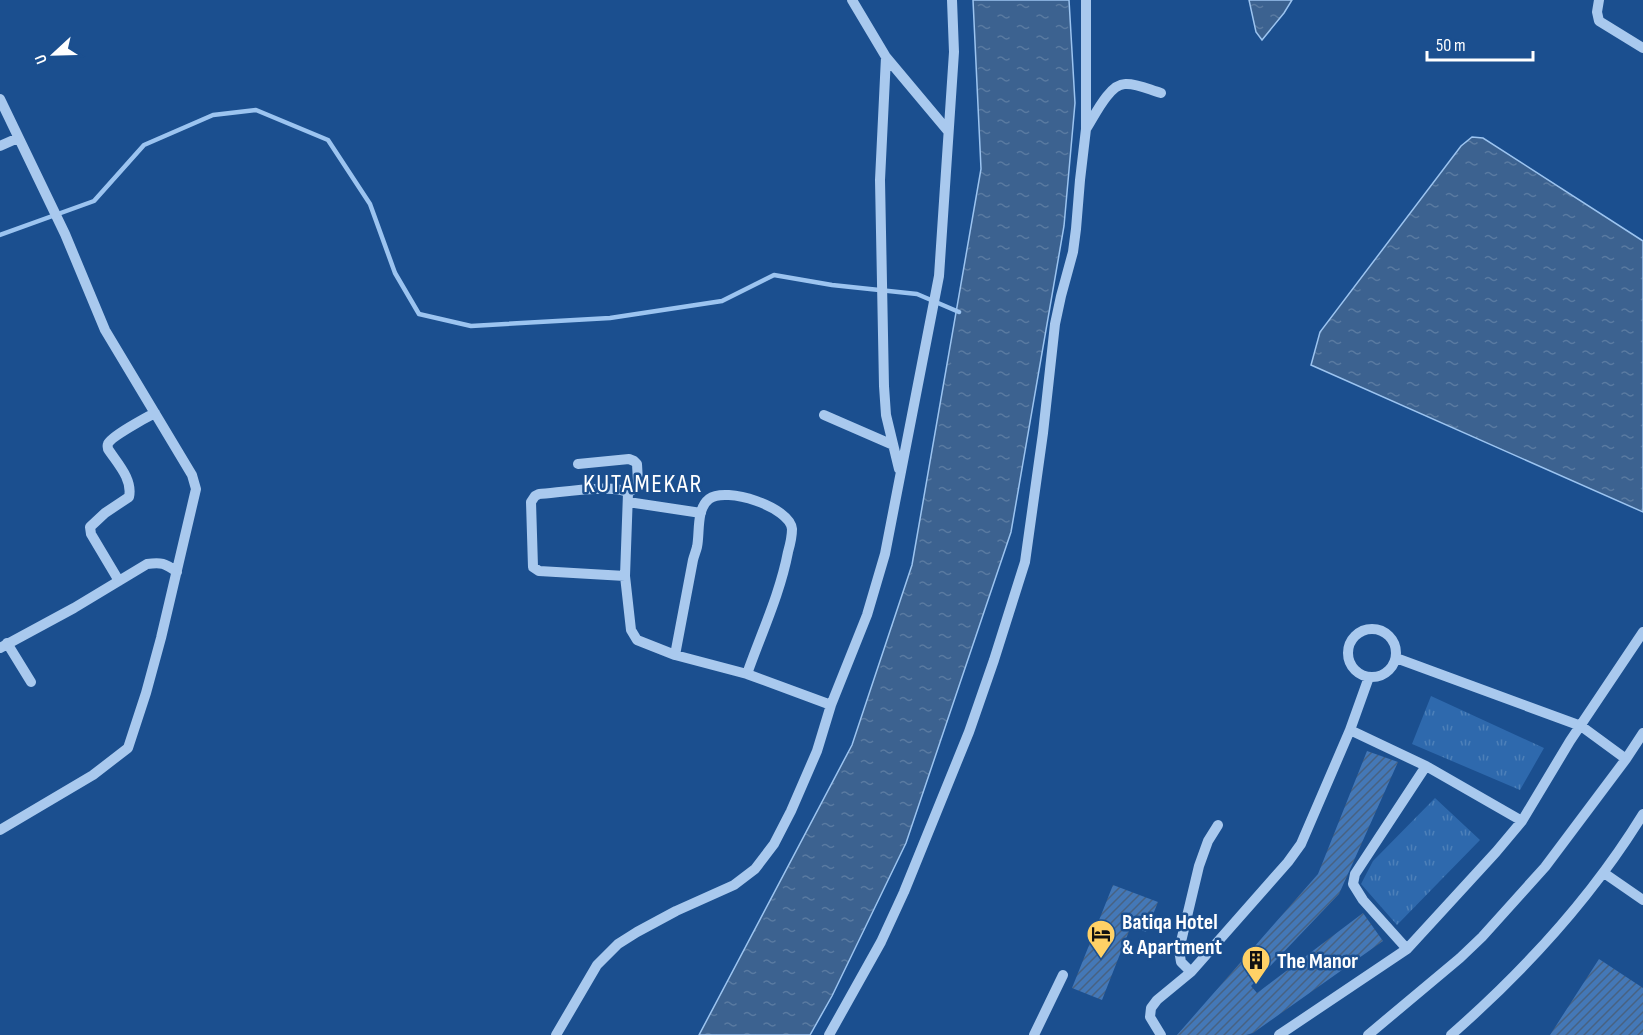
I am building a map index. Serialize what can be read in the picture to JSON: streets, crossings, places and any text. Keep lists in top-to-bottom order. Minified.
{"districts":["KUTAMEKAR"],"places":{"hotel":["Batiqa Hotel & Apartment"],"building":["The Manor"]},"scale_bar":"50 m","north":"left"}
